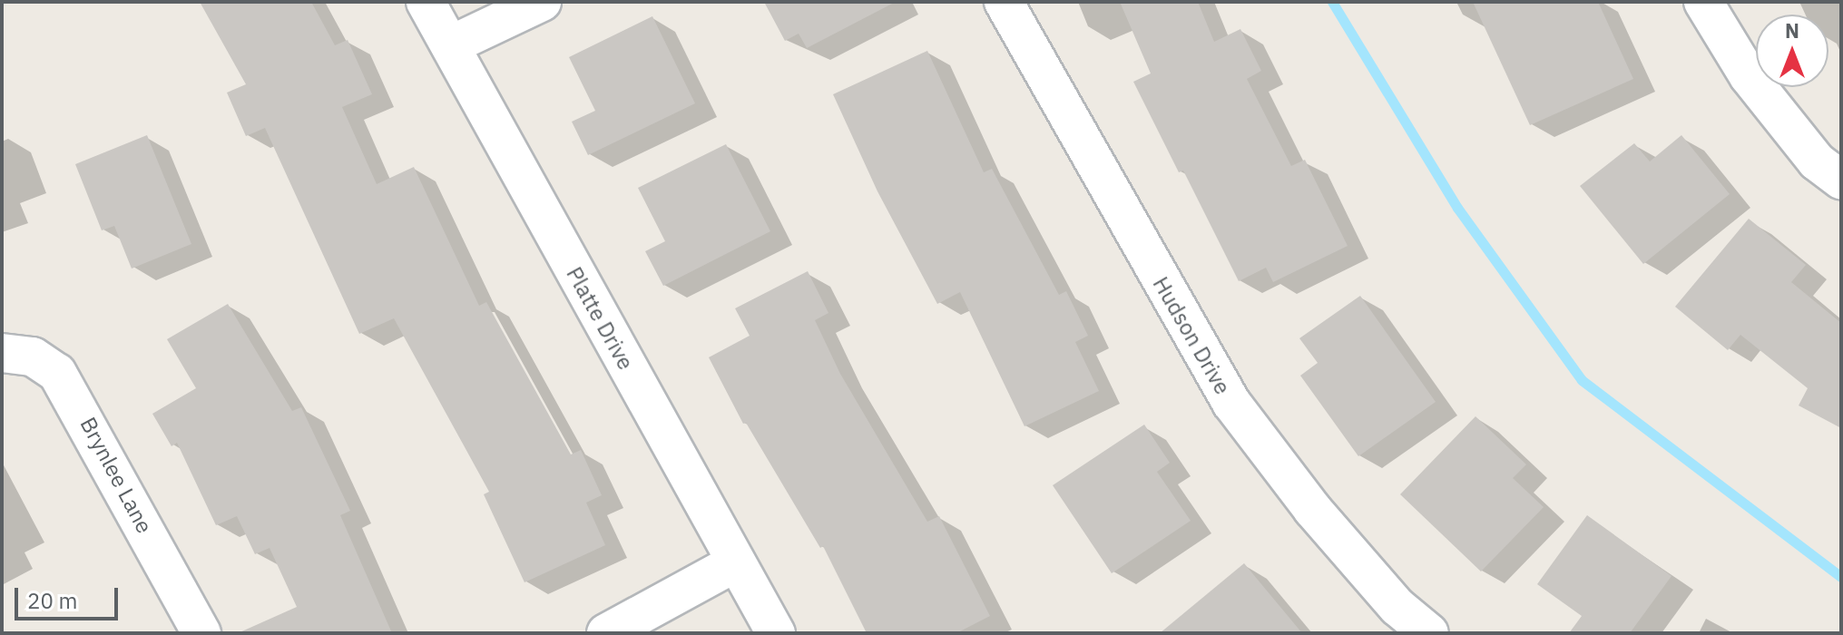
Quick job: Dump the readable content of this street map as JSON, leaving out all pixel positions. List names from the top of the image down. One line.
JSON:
{"streets":{"street":["Platte Drive","Hudson Drive","Brynlee Lane"]},"scale_bar":"20 m","north":"top"}
